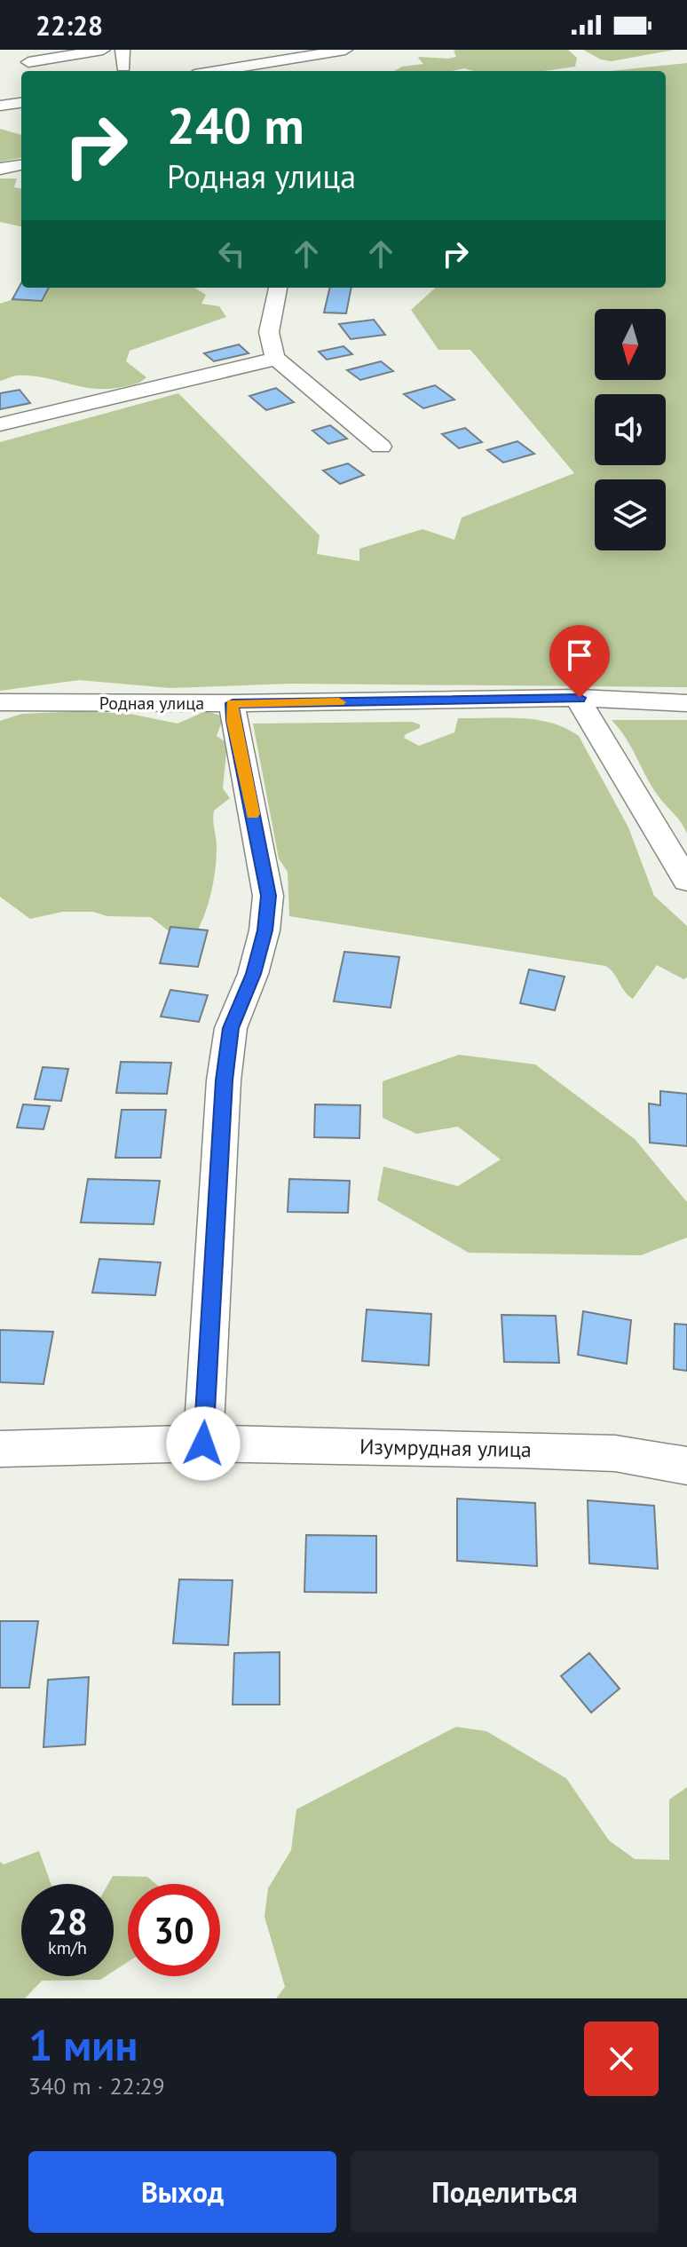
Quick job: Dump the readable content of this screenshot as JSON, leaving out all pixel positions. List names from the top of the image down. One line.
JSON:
{"streets":{"street":["Родная улица","Изумрудная улица"]},"north":"bottom","page":{"status":"22:28","turn":["240 m","Родная улица"],"speed":"28 km/h","limit":"30","heading":["1 мин","340 m · 22:29"],"buttons":["Выход","Поделиться"]}}
